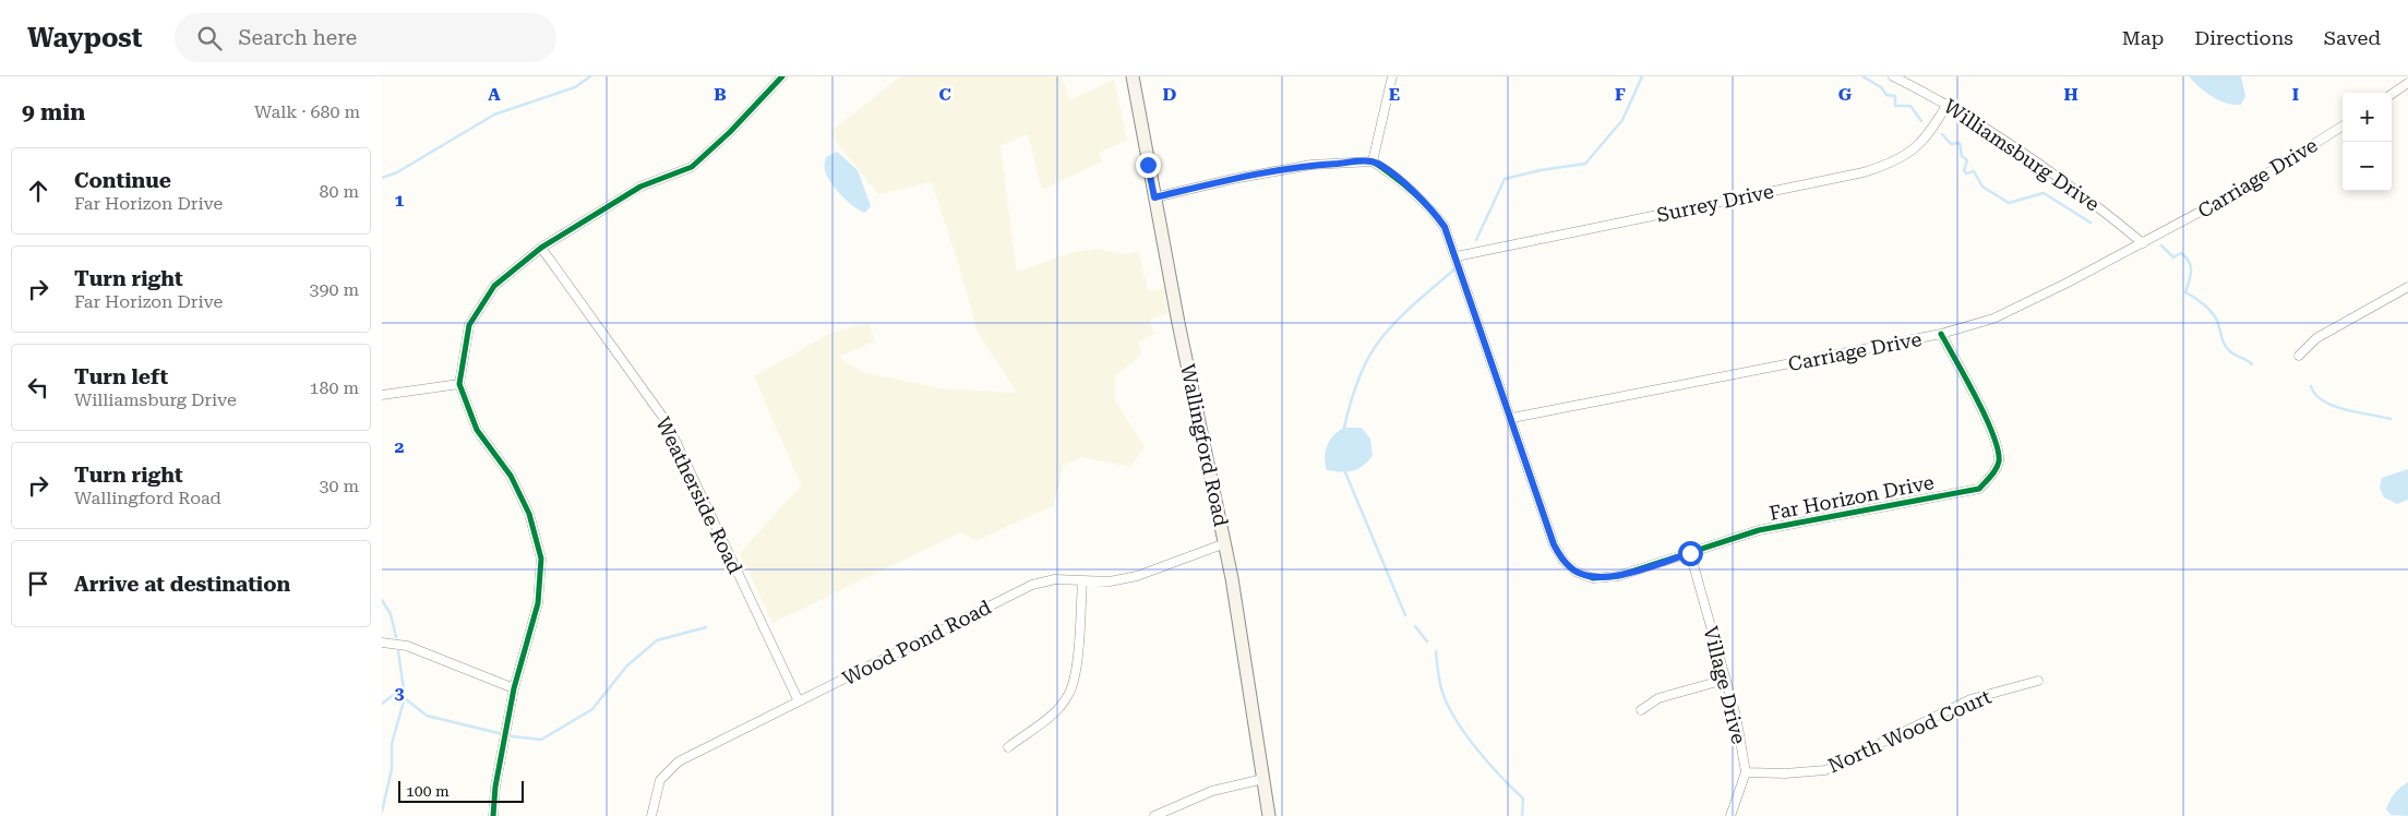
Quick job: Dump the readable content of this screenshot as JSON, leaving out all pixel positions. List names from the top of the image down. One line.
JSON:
{"streets":{"street":["Williamsburg Drive","Carriage Drive","Surrey Drive","Wallingford Road","Weatherside Road","Far Horizon Drive","Wood Pond Road","Village Drive","North Wood Court"]},"crossings":[["Williamsburg Drive","Carriage Drive"],["Williamsburg Drive","Surrey Drive"],["Carriage Drive","Far Horizon Drive"],["Surrey Drive","Far Horizon Drive"],["Wallingford Road","Wood Pond Road"],["Weatherside Road","Wood Pond Road"],["Far Horizon Drive","Village Drive"],["Village Drive","North Wood Court"]],"scale_bar":"100 m","page":{"header":"Waypost","search":"Search here","nav":["Map","Directions","Saved"],"heading":["9 min","Walk · 680 m"],"map_buttons":["+","−"],"list":[["Continue","Far Horizon Drive","80 m"],["Turn right","Far Horizon Drive","390 m"],["Turn left","Williamsburg Drive","180 m"],["Turn right","Wallingford Road","30 m"],"Arrive at destination"],"scale":"100 m"},"grid":{"columns":["A","B","C","D","E","F","G","H","I"],"rows":["1","2","3"]}}
